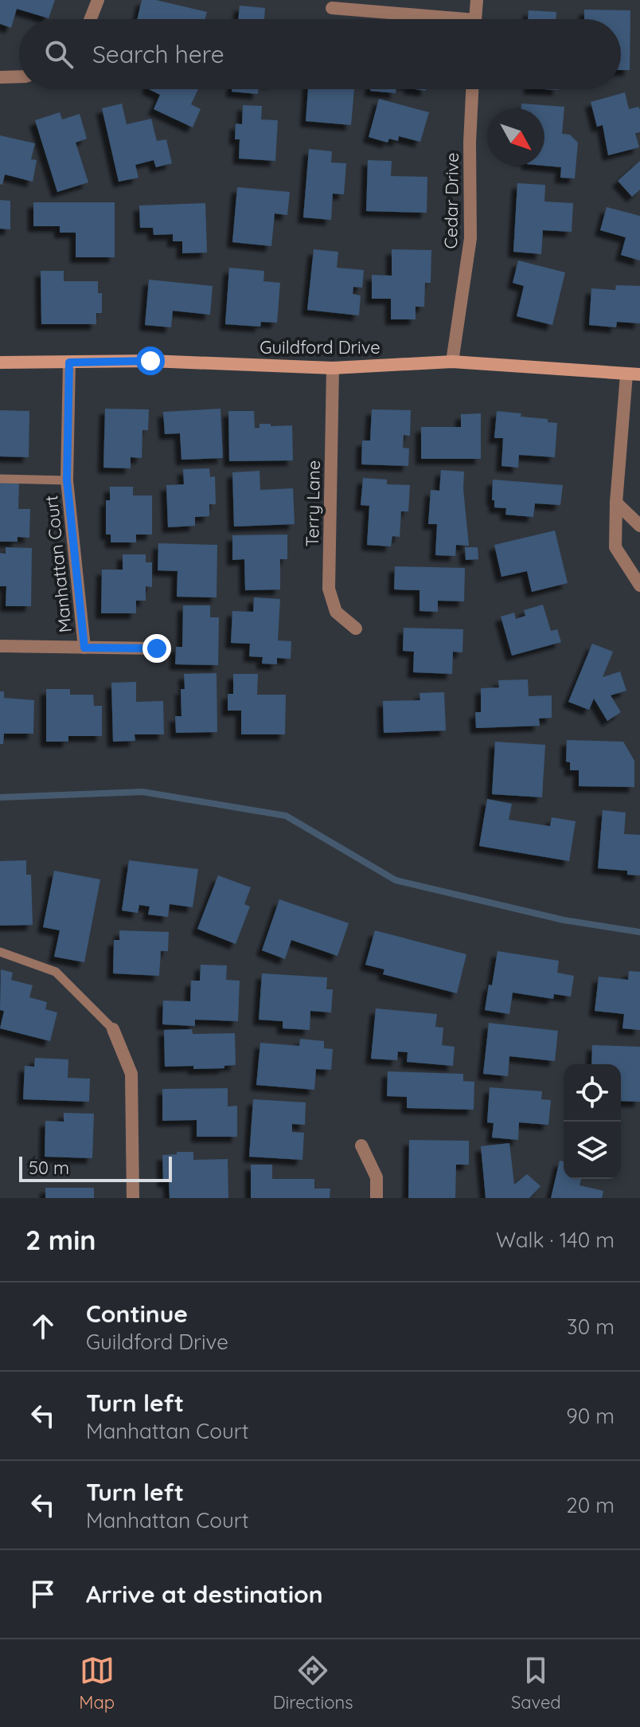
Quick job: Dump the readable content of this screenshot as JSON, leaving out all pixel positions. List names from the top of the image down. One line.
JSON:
{"streets":{"street":["Cedar Drive","Guildford Drive","Terry Lane","Manhattan Court"]},"crossings":[["Cedar Drive","Guildford Drive"],["Guildford Drive","Terry Lane"],["Guildford Drive","Manhattan Court"]],"scale_bar":"50 m","north":"bottom right","page":{"search":"Search here","scale":"50 m","heading":["2 min","Walk · 140 m"],"list":[["Continue","Guildford Drive","30 m"],["Turn left","Manhattan Court","90 m"],["Turn left","Manhattan Court","20 m"],"Arrive at destination"],"nav":["Map","Directions","Saved"]}}
